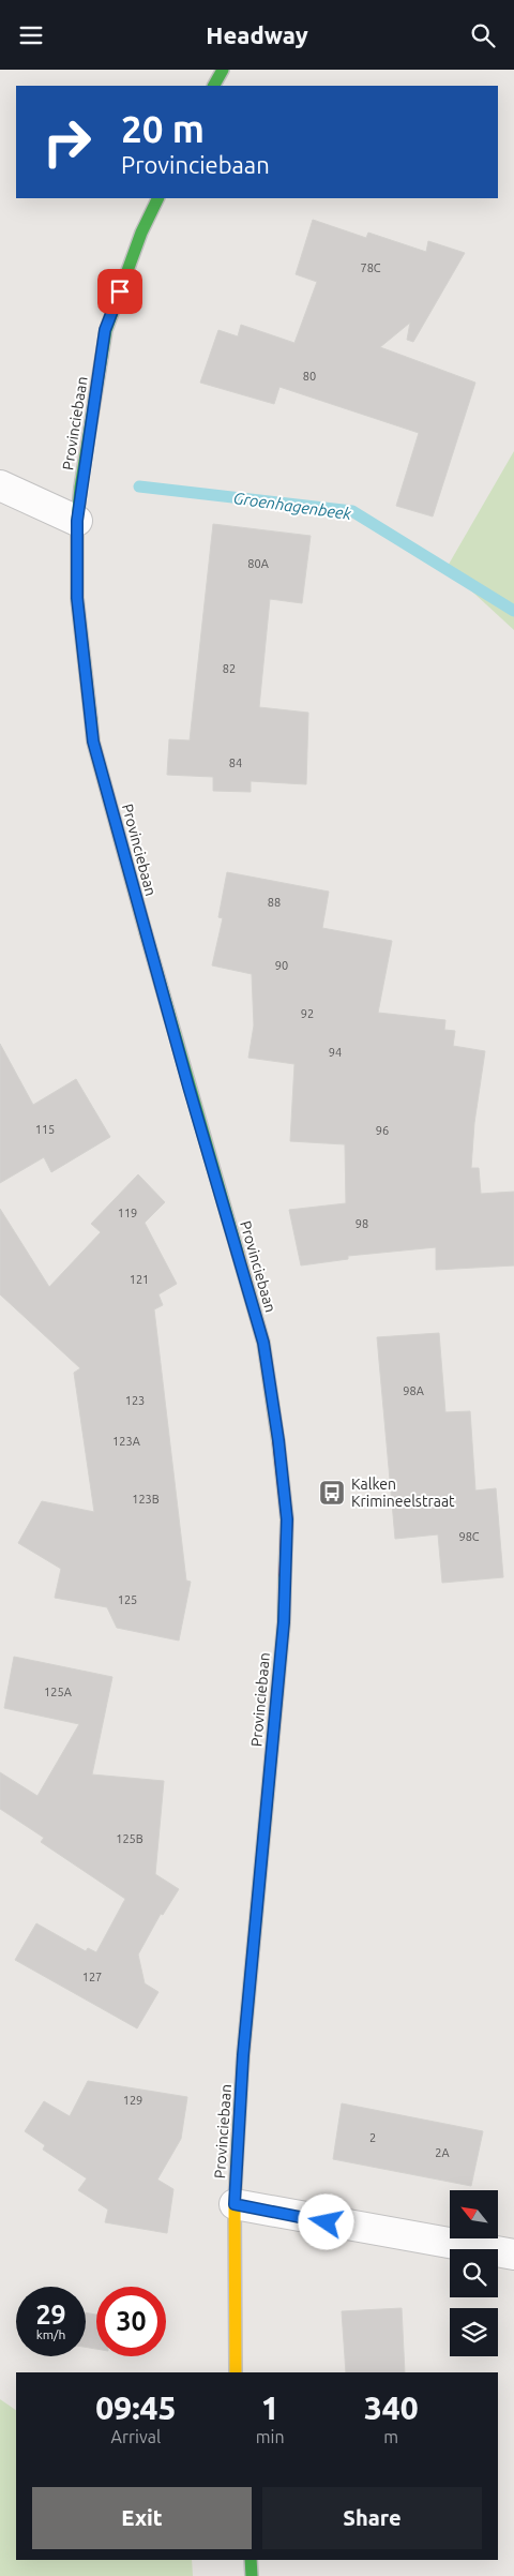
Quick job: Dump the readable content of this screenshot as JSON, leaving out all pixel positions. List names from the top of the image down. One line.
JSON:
{"streets":{"main road":["Provinciebaan"]},"water":["Groenhagenbeek"],"places":{"bus stop":["Kalken Krimineelstraat"]},"house_numbers":["78C","80","80A","82","84","88","90","92","94","115","96","119","98","121","98A","123","123A","123B","98C","125","125A","125B","127","129","2","2A"],"north":"top left","page":{"header":"Headway","turn":["20 m","Provinciebaan"],"speed":"29 km/h","limit":"30","eta":["09:45","Arrival","1","min","340","m"],"buttons":["Exit","Share"]}}
